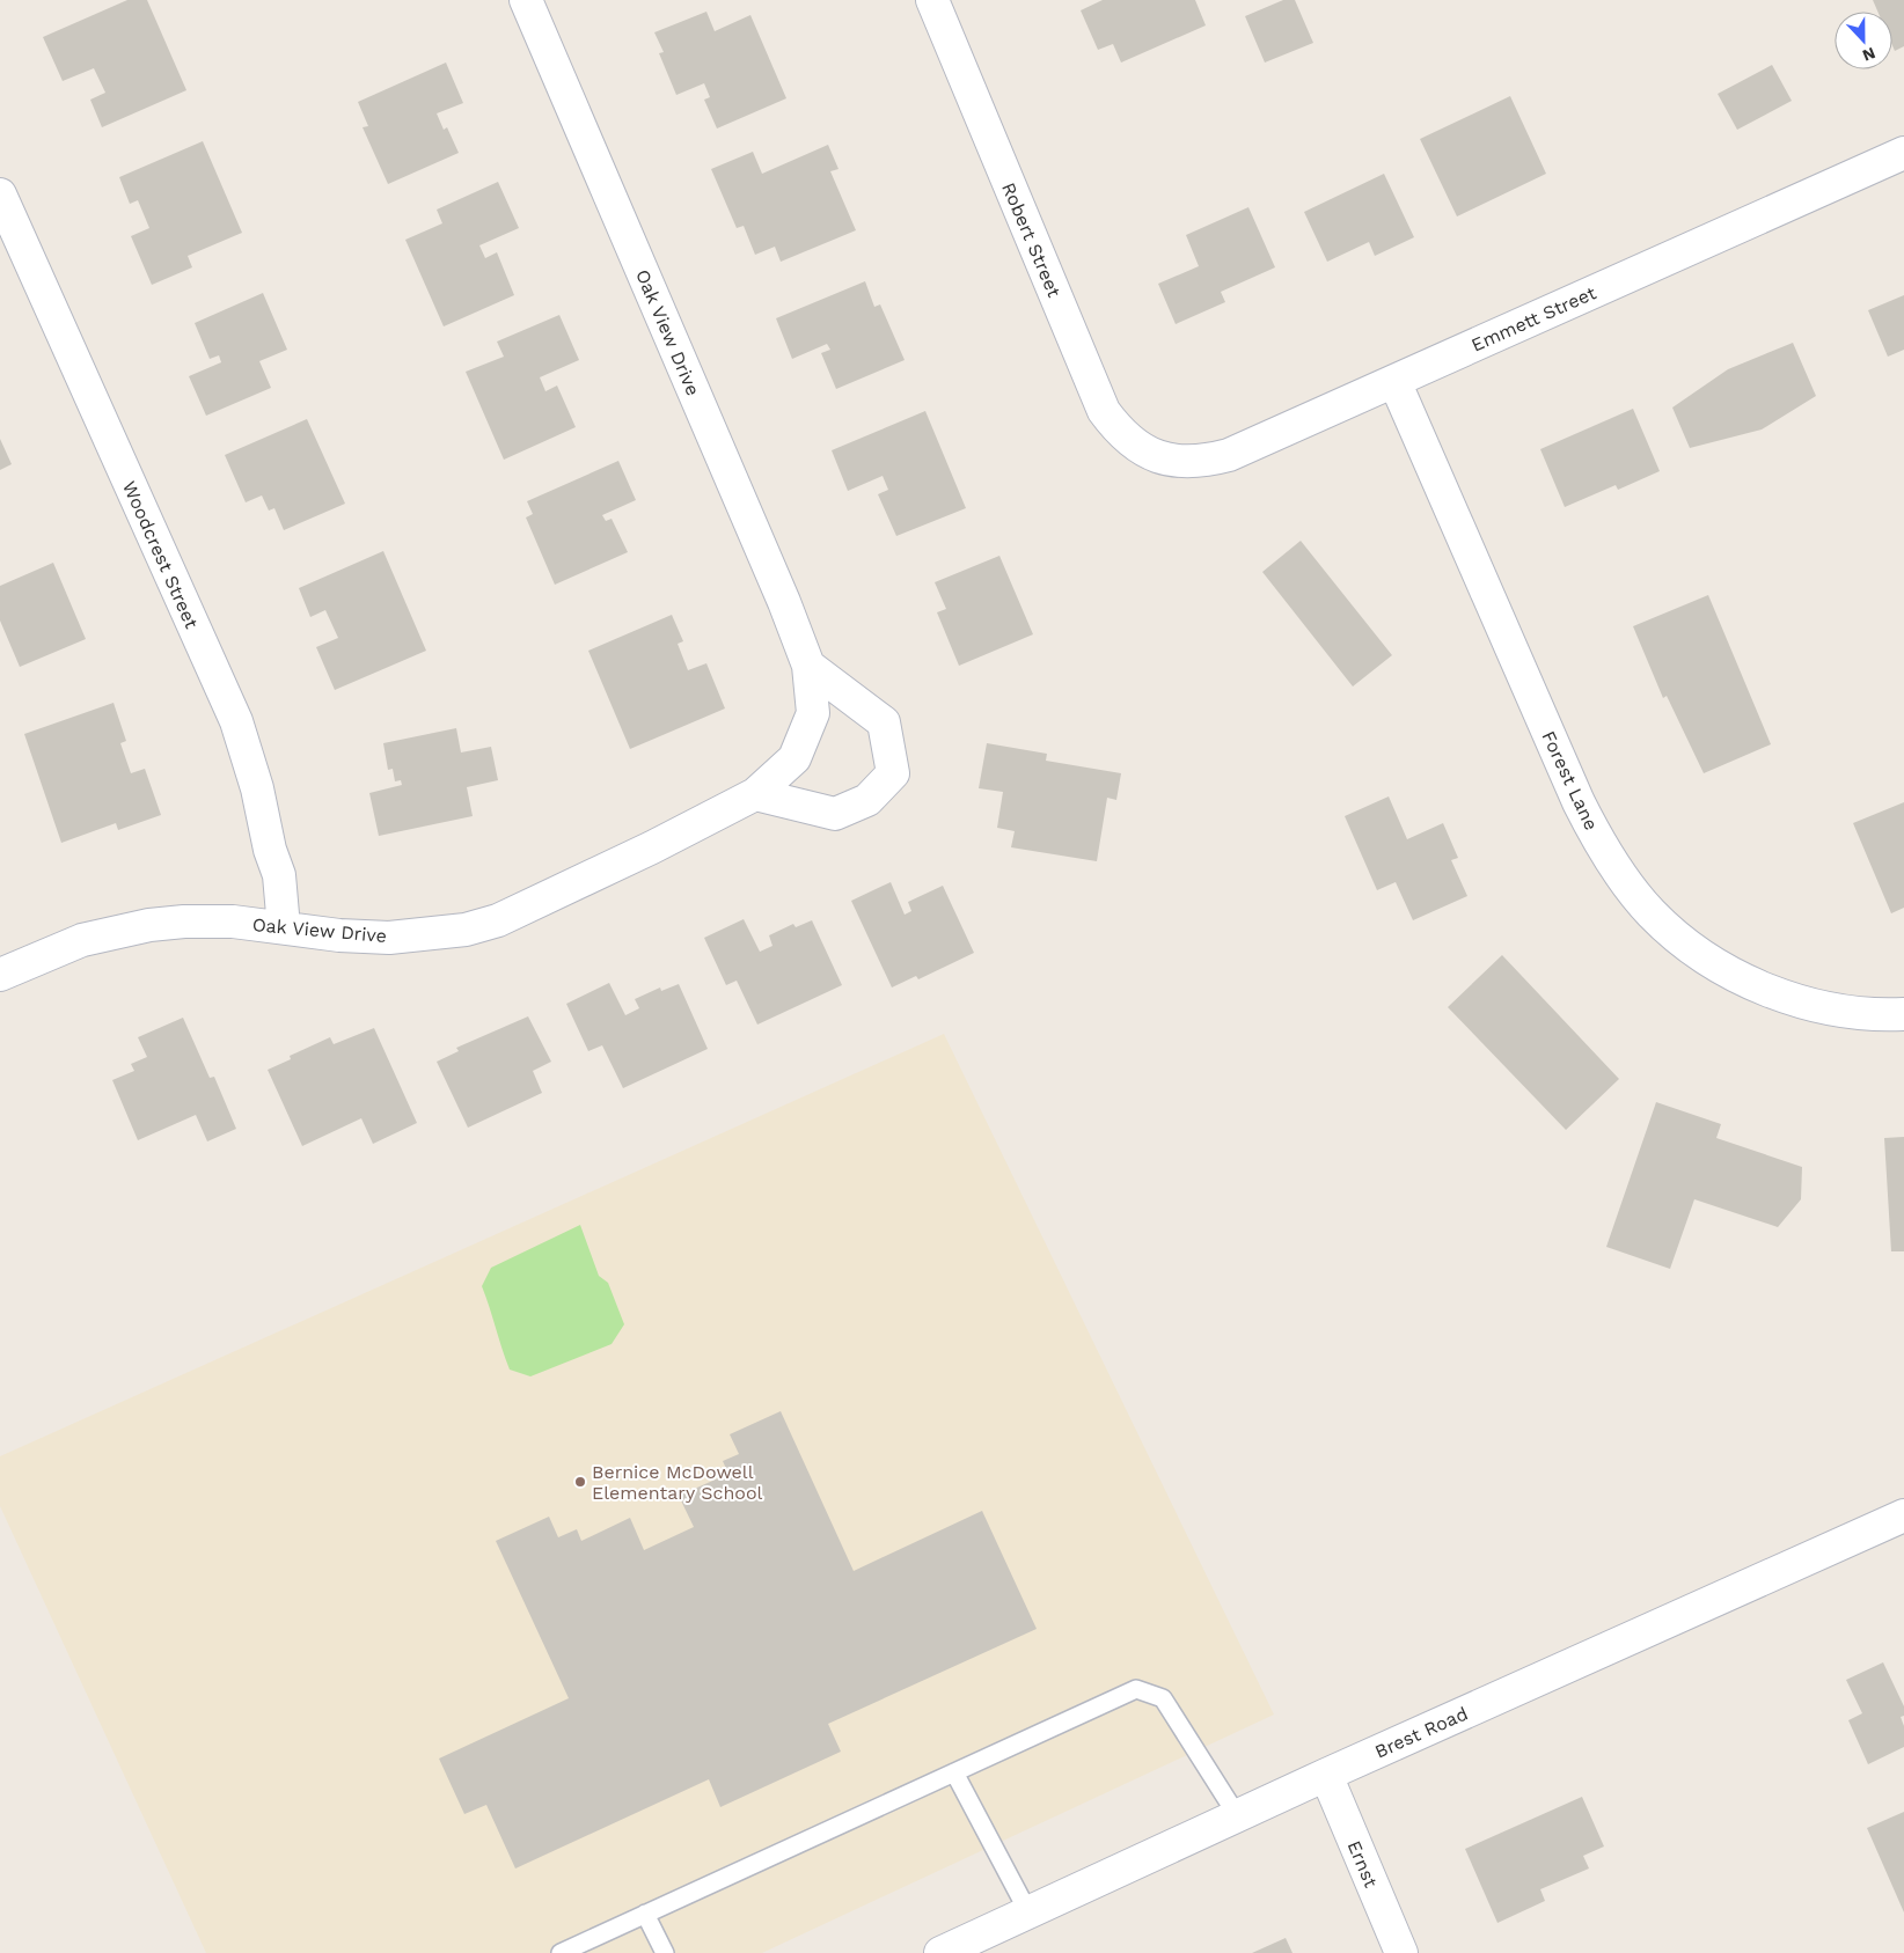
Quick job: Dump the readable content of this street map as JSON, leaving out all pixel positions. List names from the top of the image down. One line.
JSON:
{"streets":{"street":["Robert Street","Emmett Street","Oak View Drive","Woodcrest Street","Forest Lane","Brest Road","Ernst"]},"crossings":[["Robert Street","Emmett Street"],["Emmett Street","Forest Lane"],["Oak View Drive","Woodcrest Street"],["Brest Road","Ernst"]],"places":["Bernice McDowell Elementary School"],"north":"bottom"}
